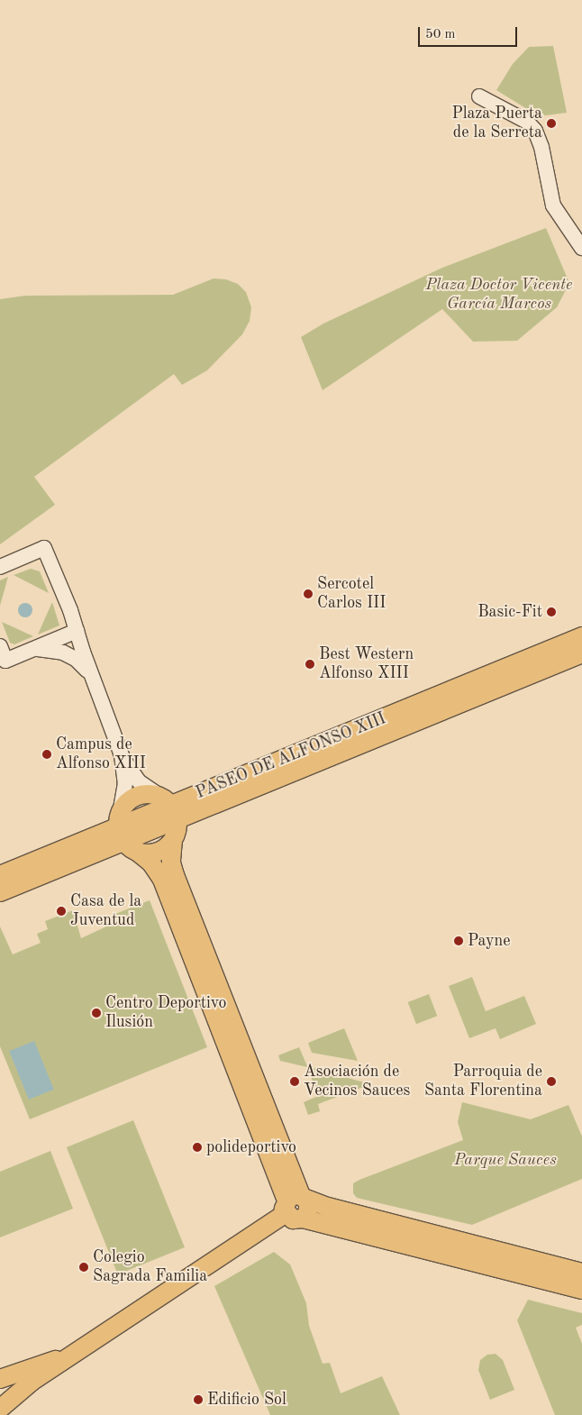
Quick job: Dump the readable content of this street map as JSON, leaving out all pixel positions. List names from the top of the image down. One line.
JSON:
{"streets":{"main road":["PASEO DE ALFONSO XIII"]},"parks":["Plaza Doctor Vicente García Marcos","Parque Sauces"],"places":["Plaza Puerta de la Serreta","Sercotel Carlos III","Basic-Fit","Best Western Alfonso XIII","Campus de Alfonso XIII","Casa de la Juventud","Payne","Centro Deportivo Ilusión","Asociación de Vecinos Sauces","Parroquia de Santa Florentina","polideportivo","Colegio Sagrada Familia","Edificio Sol"],"scale_bar":"50 m"}
